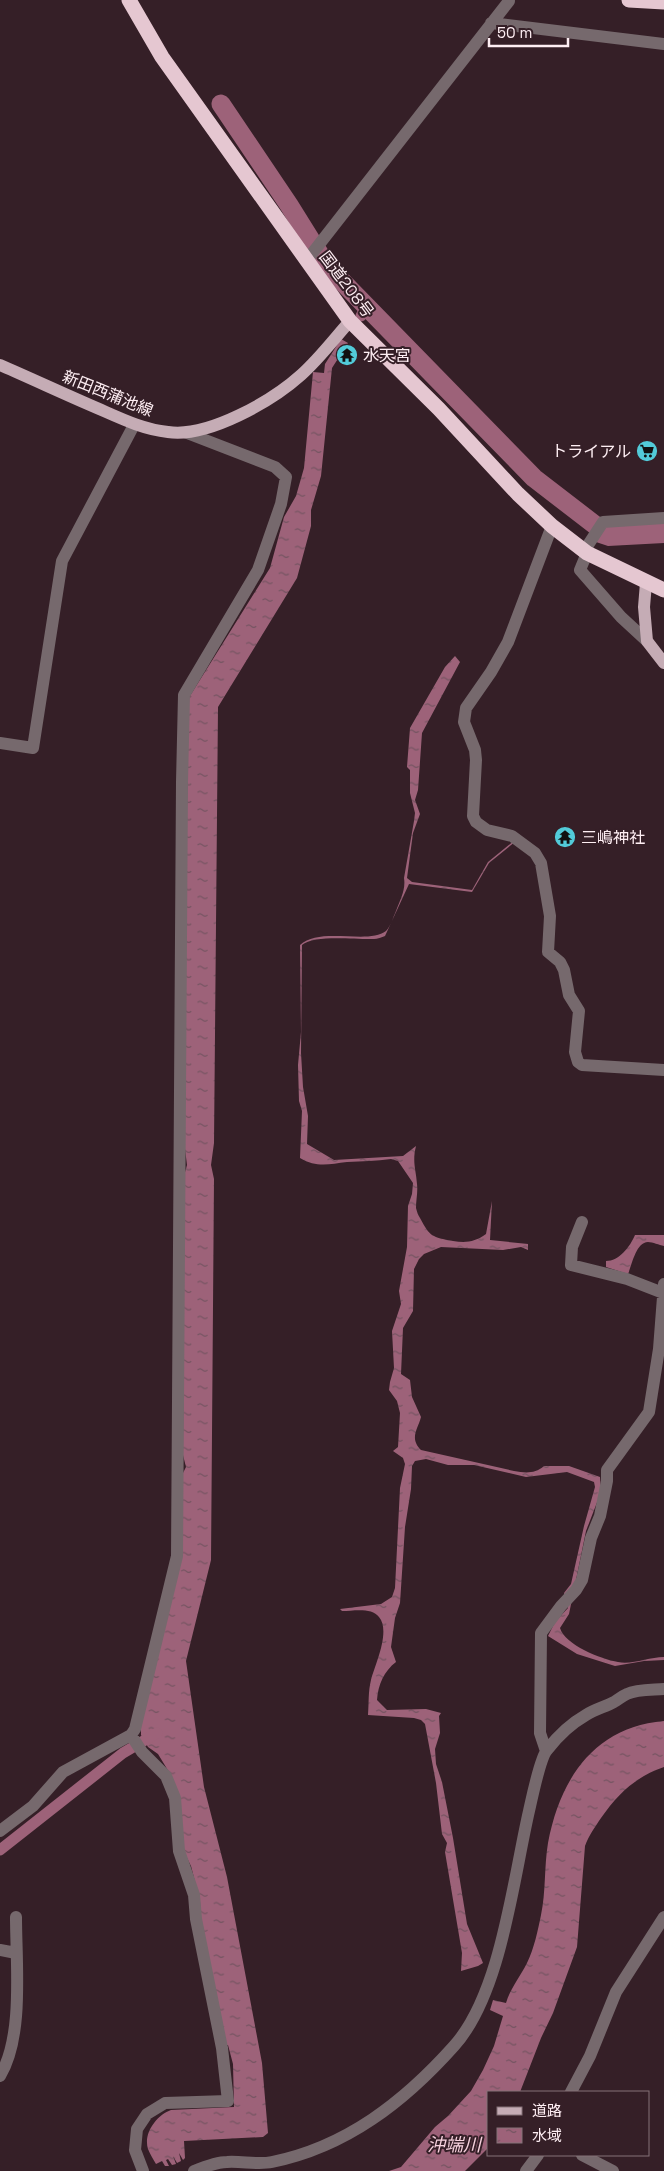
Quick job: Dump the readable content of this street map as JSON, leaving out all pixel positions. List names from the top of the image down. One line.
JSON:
{"streets":{"highway":["国道208号"],"main road":["新田西蒲池線"]},"crossings":[["国道208号","新田西蒲池線"]],"water":["沖端川"],"places":{"temple":["水天宮","三嶋神社"],"supermarket":["トライアル"]},"legend":["道路","水域"],"scale_bar":"50 m"}
